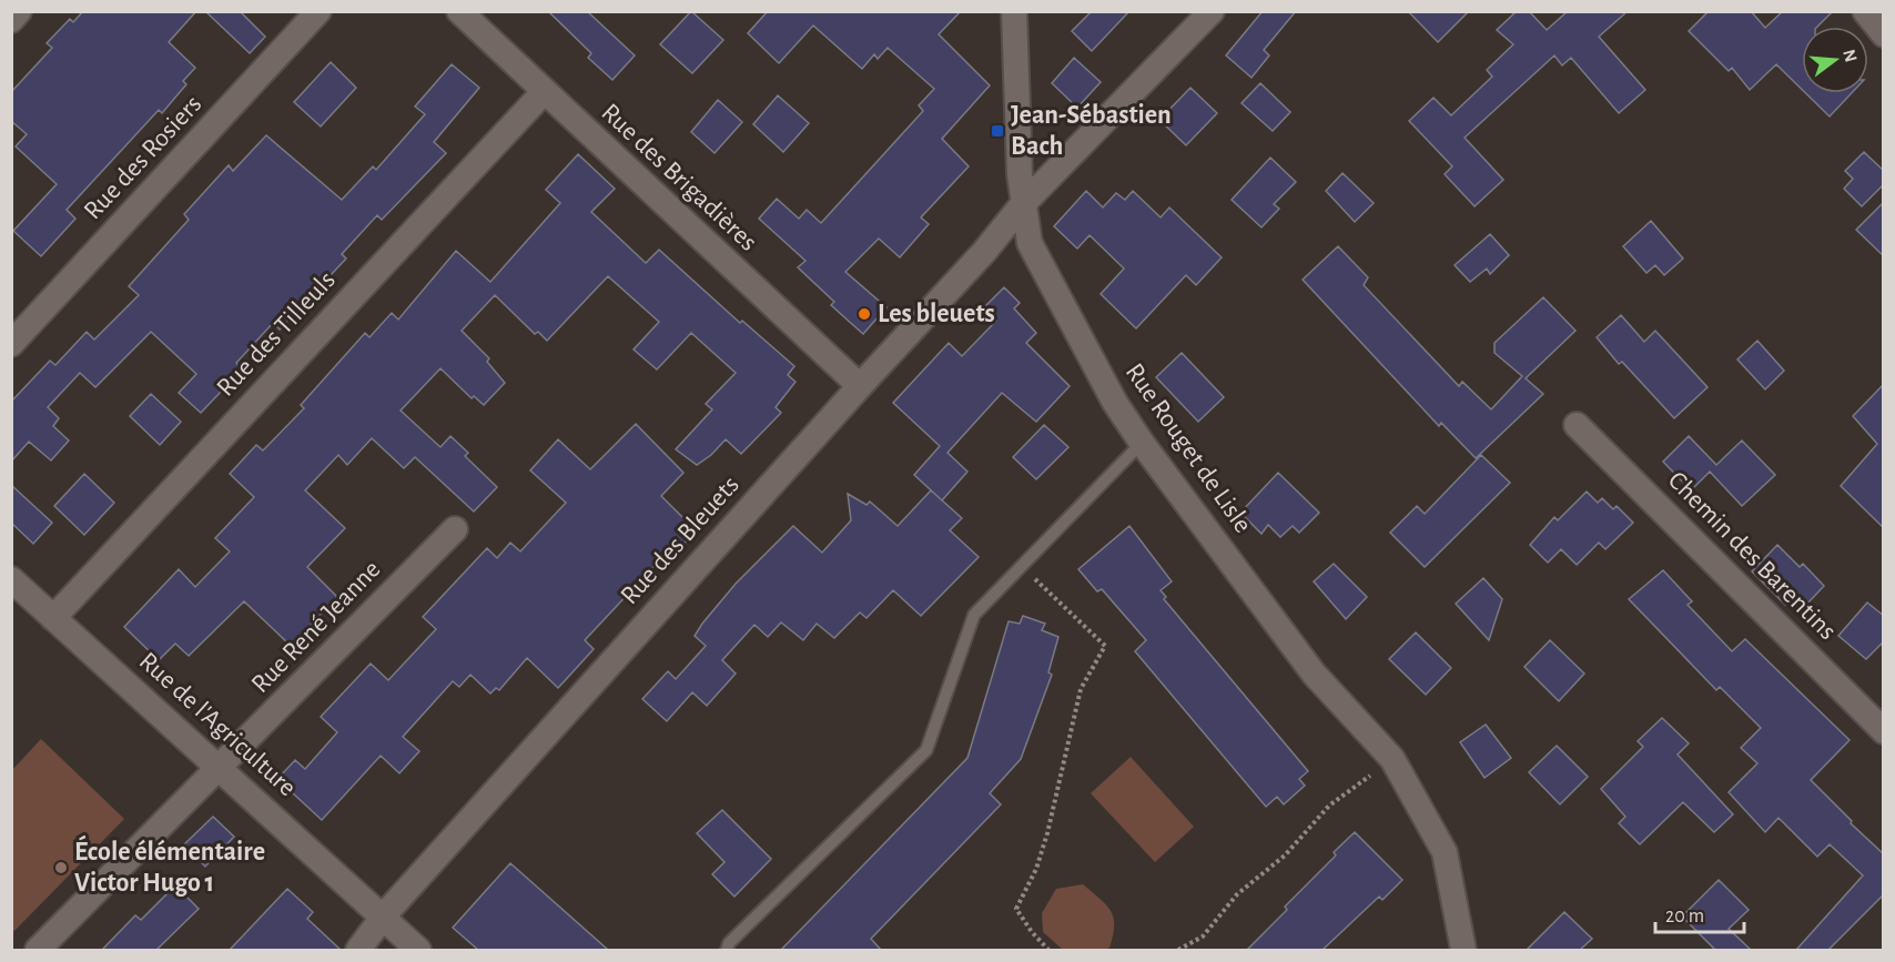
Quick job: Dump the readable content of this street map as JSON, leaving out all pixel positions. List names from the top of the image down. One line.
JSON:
{"streets":{"street":["Rue des Rosiers","Rue des Brigadières","Rue des Tilleuls","Rue Rouget de Lisle","Rue des Bleuets","Chemin des Barentins","Rue René Jeanne","Rue de l'Agriculture"]},"crossings":[["Rue des Brigadières","Rue des Tilleuls"],["Rue des Brigadières","Rue des Bleuets"],["Rue des Tilleuls","Rue de l'Agriculture"],["Rue Rouget de Lisle","Rue des Bleuets"],["Rue des Bleuets","Rue de l'Agriculture"],["Rue René Jeanne","Rue de l'Agriculture"]],"places":{"transit":["Jean-Sébastien Bach"],"other":["Les bleuets","École élémentaire Victor Hugo 1"]},"scale_bar":"20 m","north":"right"}
